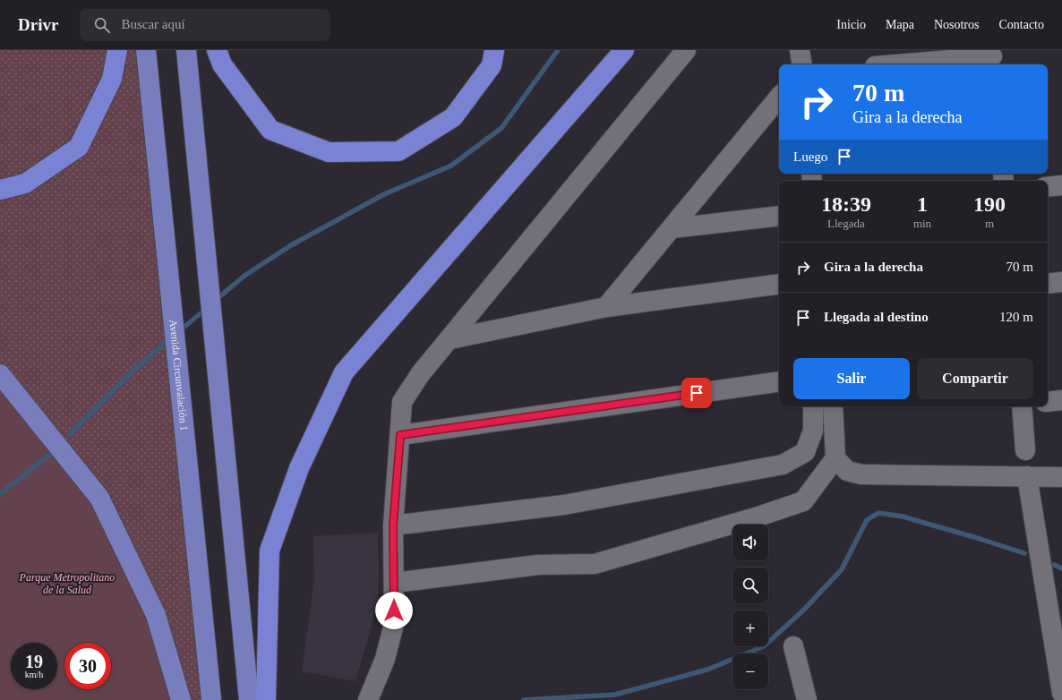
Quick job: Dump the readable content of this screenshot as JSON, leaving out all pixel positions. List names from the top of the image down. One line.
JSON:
{"streets":{"main road":["Avenida Circunvalación 1"]},"parks":["Parque Metropolitano de la Salud"],"page":{"header":"Drivr","search":"Buscar aquí","nav":["Inicio","Mapa","Nosotros","Contacto"],"turn":["70 m","Gira a la derecha"],"then":"Luego","eta":["18:39","Llegada","1","min","190","m"],"list":[{"name":"Gira a la derecha","value":"70 m"},{"name":"Llegada al destino","value":"120 m"}],"buttons":["Salir","Compartir"],"map_buttons":["+","−"],"speed":"19 km/h","limit":"30"}}
